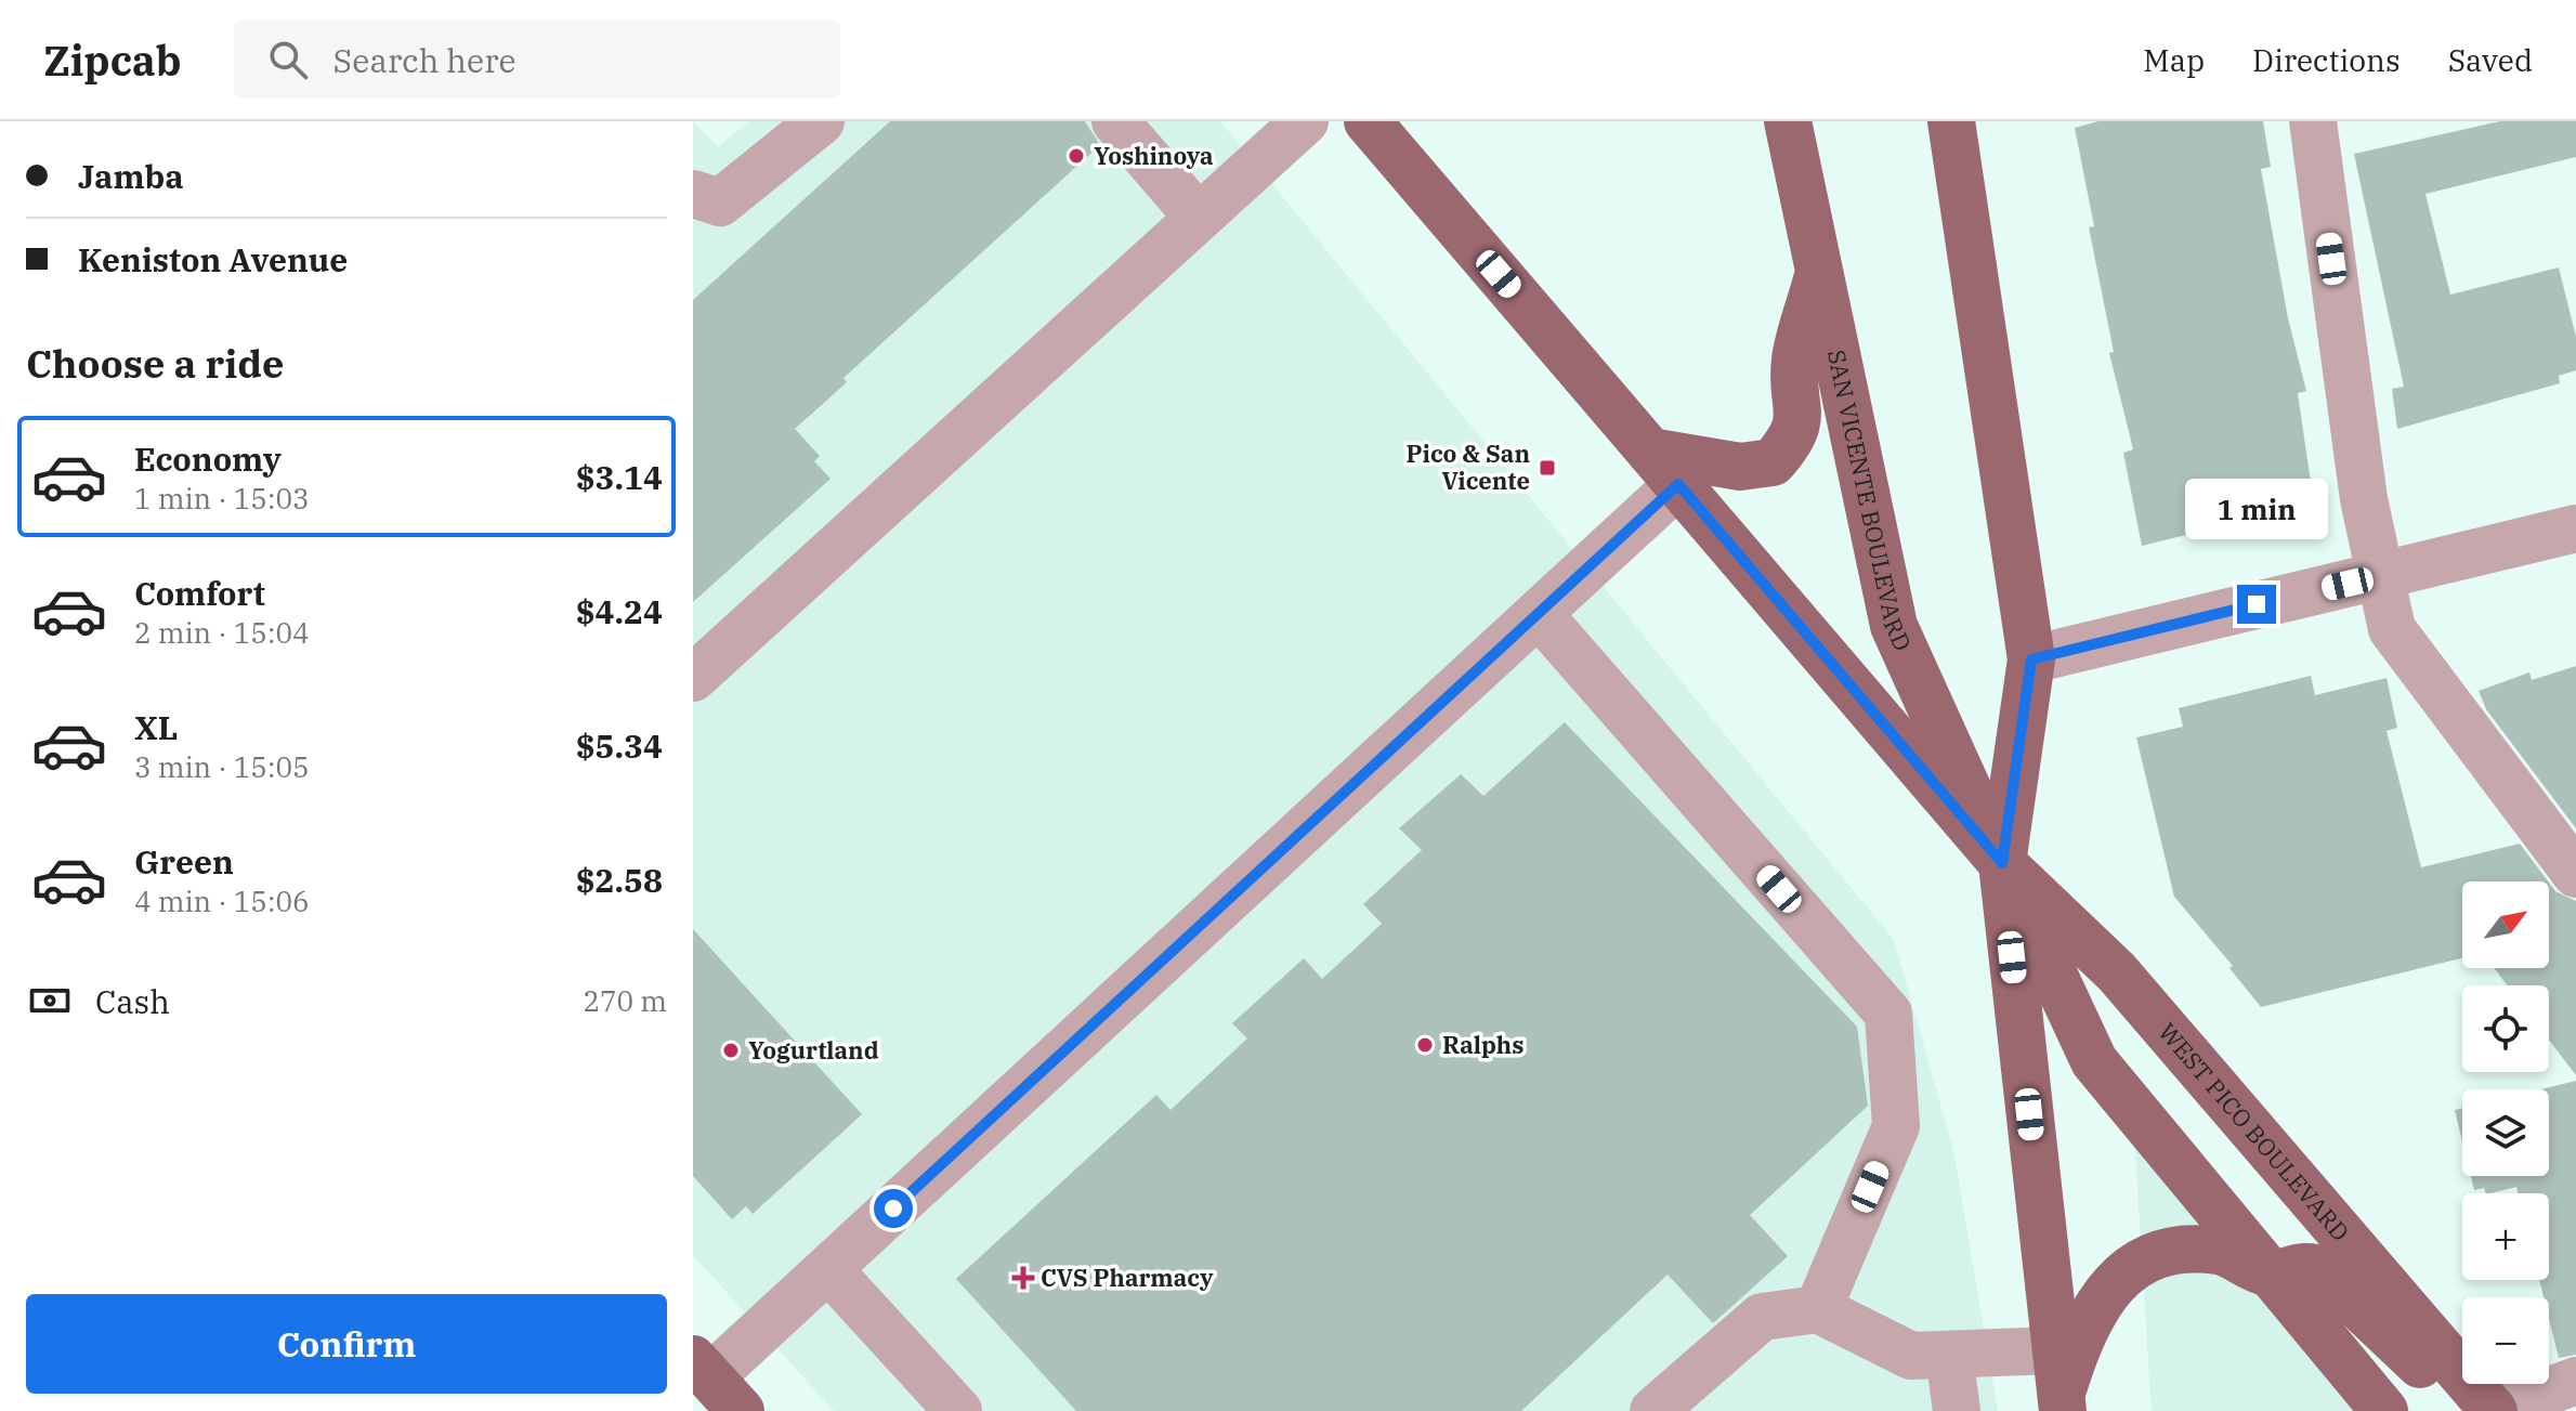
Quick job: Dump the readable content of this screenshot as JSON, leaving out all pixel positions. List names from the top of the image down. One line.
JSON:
{"streets":{"main road":["SAN VICENTE BOULEVARD","WEST PICO BOULEVARD"]},"crossings":[["SAN VICENTE BOULEVARD","WEST PICO BOULEVARD"]],"places":{"other":["Yoshinoya","Ralphs","Yogurtland"],"transit":["Pico & San Vicente"],"health":["CVS Pharmacy"]},"north":"top right","page":{"header":"Zipcab","search":"Search here","nav":["Map","Directions","Saved"],"banner":["Jamba","Keniston Avenue"],"heading":"Choose a ride","list":[{"name":"Economy","note":"1 min · 15:03","value":"$3.14"},{"name":"Comfort","note":"2 min · 15:04","value":"$4.24"},{"name":"XL","note":"3 min · 15:05","value":"$5.34"},{"name":"Green","note":"4 min · 15:06","value":"$2.58"}],"bubble":"1 min","map_buttons":["+","−"],"pay":["Cash","270 m"],"buttons":"Confirm"}}
